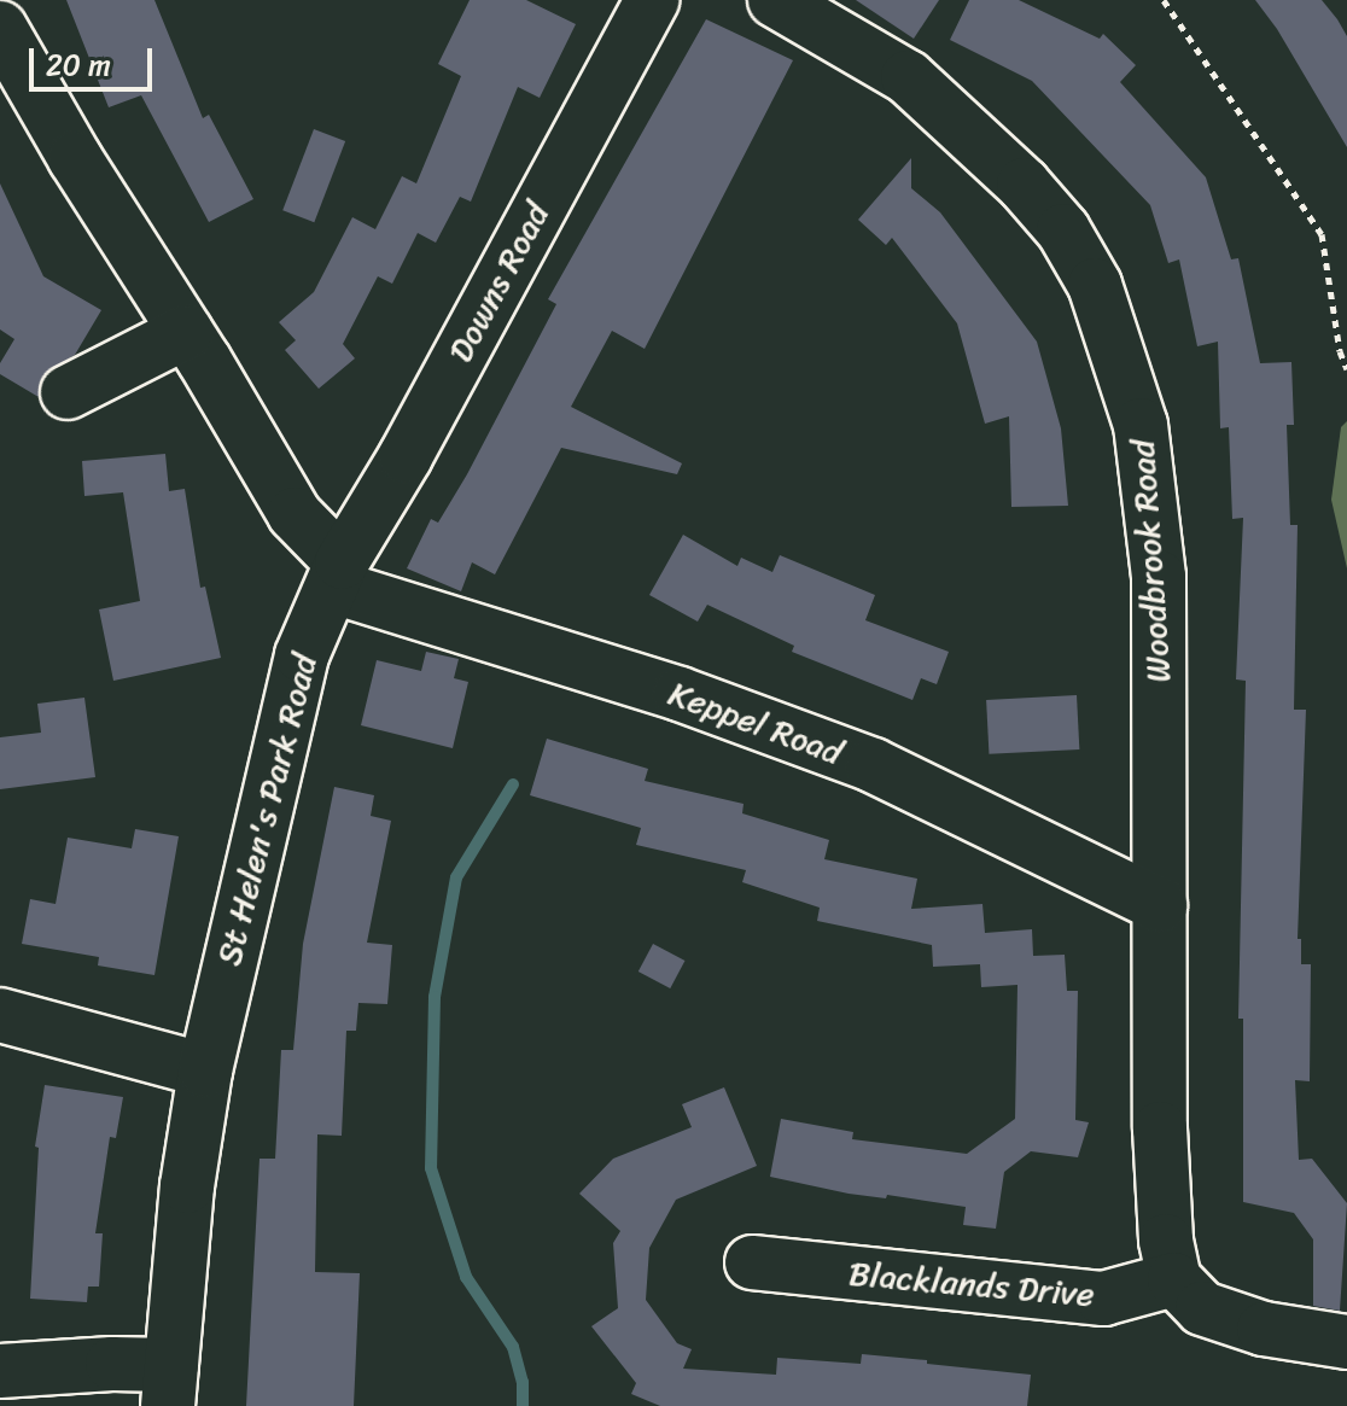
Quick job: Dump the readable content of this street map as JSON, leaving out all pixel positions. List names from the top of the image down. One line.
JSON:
{"streets":{"street":["Downs Road","Woodbrook Road","Keppel Road","St Helen's Park Road","Blacklands Drive"]},"crossings":[["Downs Road","Keppel Road"],["Downs Road","St Helen's Park Road"],["Woodbrook Road","Keppel Road"],["Woodbrook Road","Blacklands Drive"],["Keppel Road","St Helen's Park Road"]],"scale_bar":"20 m"}
